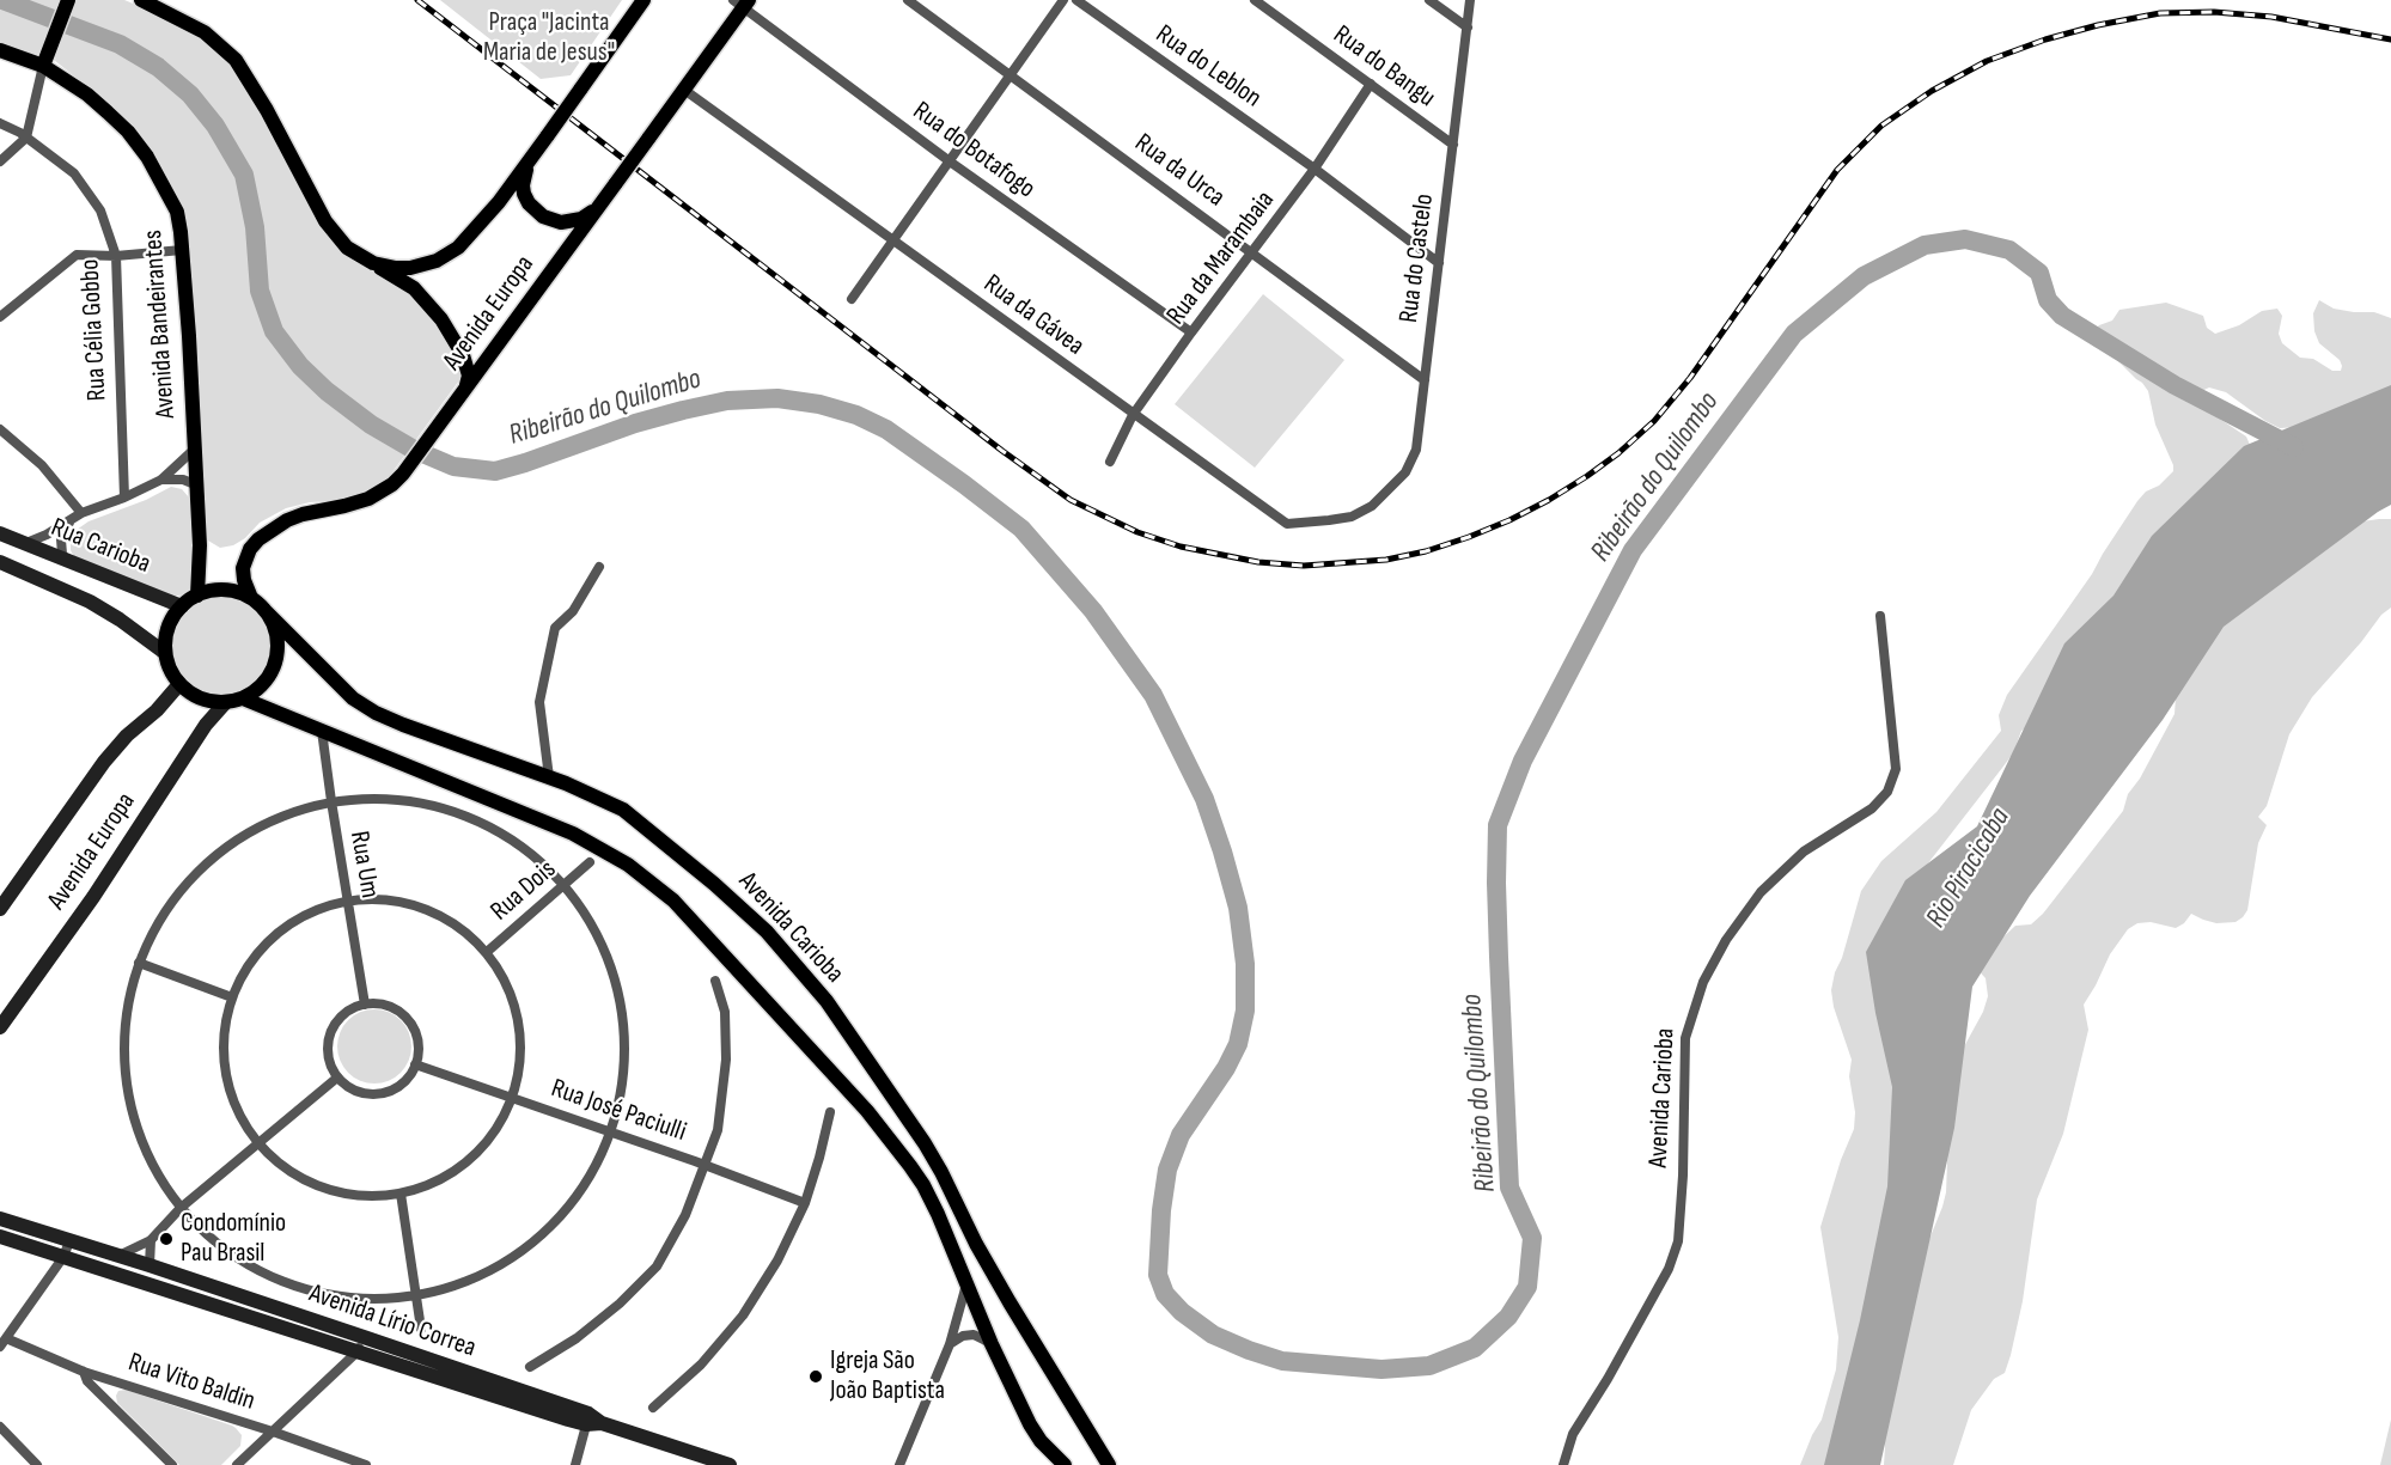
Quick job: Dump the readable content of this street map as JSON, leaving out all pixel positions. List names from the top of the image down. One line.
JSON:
{"streets":{"main road":["Avenida Europa","Avenida Bandeirantes","Rua Carioba","Avenida Carioba","Avenida Lírio Correa"],"street":["Rua do Leblon","Rua do Bangu","Rua do Botafogo","Rua da Urca","Rua da Marambaia","Rua do Castelo","Rua da Gávea","Rua Célia Gobbo","Rua Um","Rua Dois","Rua José Paciulli","Rua Vito Baldin"]},"crossings":[["Rua do Leblon","Rua da Marambaia"],["Rua do Leblon","Rua do Castelo"],["Rua do Bangu","Rua da Marambaia"],["Rua do Bangu","Rua do Castelo"],["Rua do Botafogo","Rua da Marambaia"],["Rua do Botafogo","Avenida Europa"],["Rua da Urca","Rua da Marambaia"],["Rua da Urca","Rua do Castelo"],["Rua da Marambaia","Rua da Gávea"],["Rua do Castelo","Rua da Gávea"],["Avenida Europa","Rua da Gávea"],["Avenida Europa","Avenida Bandeirantes"],["Avenida Europa","Rua Carioba"],["Avenida Europa","Avenida Carioba"],["Avenida Bandeirantes","Rua Carioba"],["Avenida Bandeirantes","Avenida Carioba"],["Rua Carioba","Avenida Carioba"],["Rua Um","Rua José Paciulli"]],"water":["Ribeirão do Quilombo","Rio Piracicaba"],"parks":["Praça \"Jacinta Maria de Jesus\""],"places":["Condomínio Pau Brasil","Igreja São João Baptista"]}
